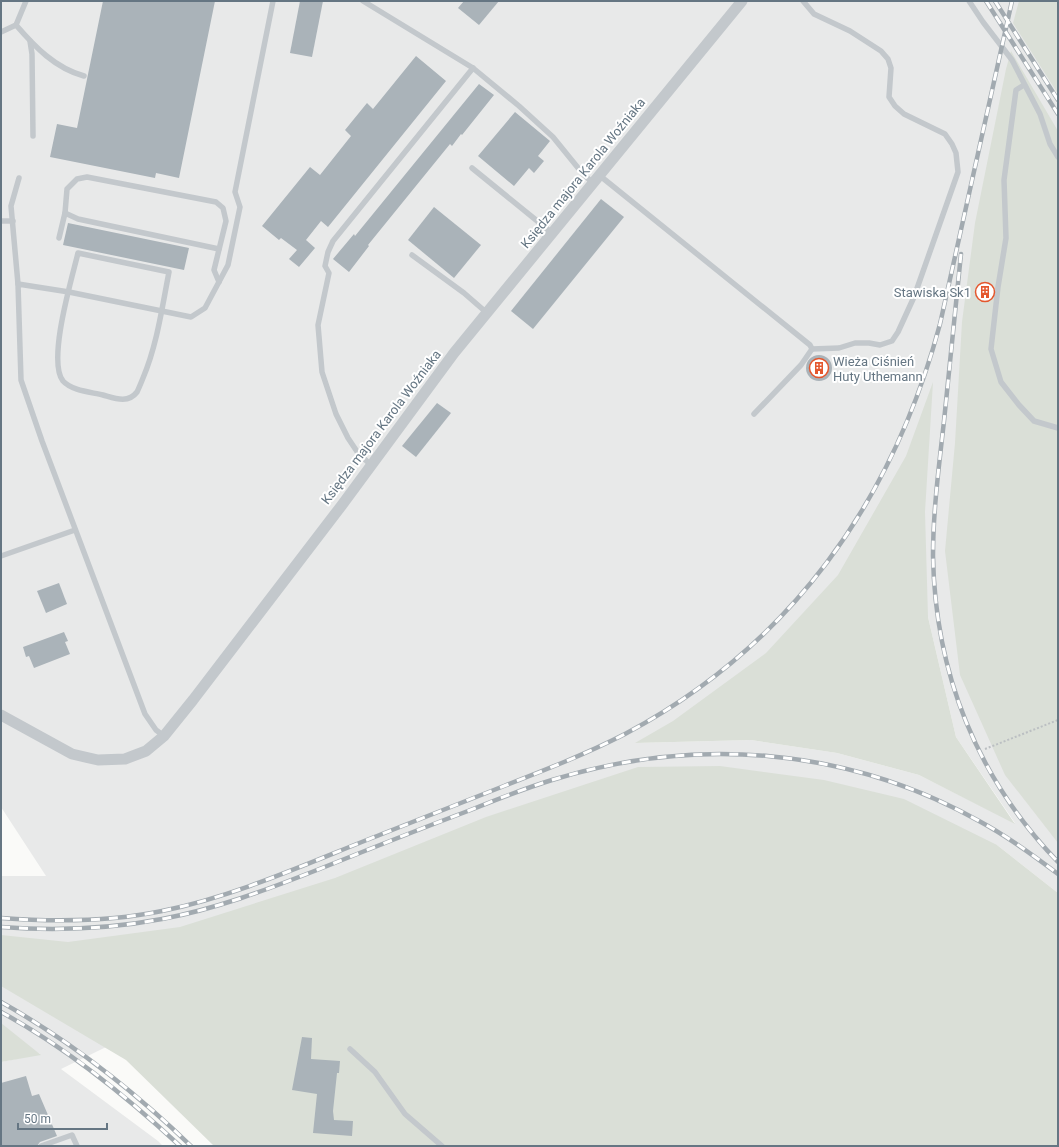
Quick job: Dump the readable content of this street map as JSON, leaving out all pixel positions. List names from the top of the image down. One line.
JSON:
{"streets":{"street":["Księdza majora Karola Woźniaka"]},"places":{"building":["Stawiska Sk1","Wieża Ciśnień Huty Uthemann"]},"scale_bar":"50 m"}
